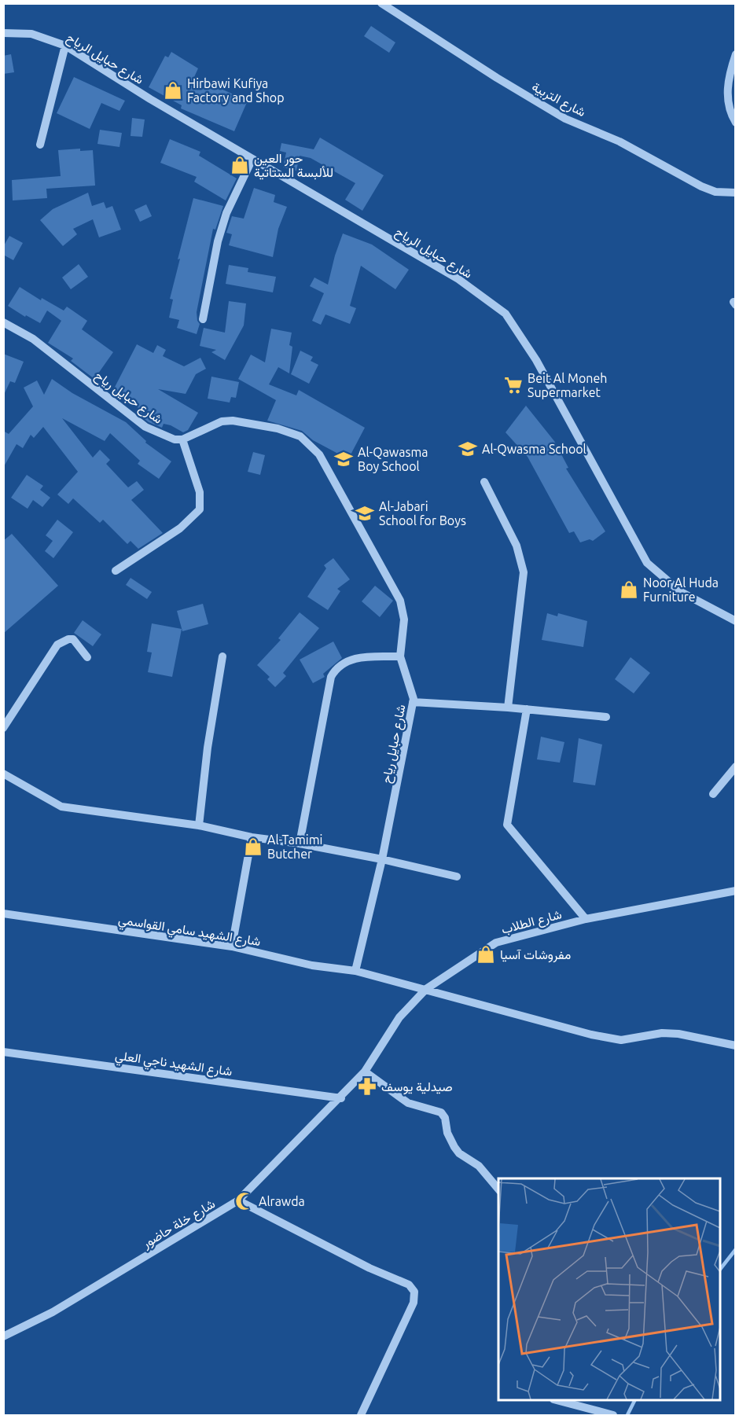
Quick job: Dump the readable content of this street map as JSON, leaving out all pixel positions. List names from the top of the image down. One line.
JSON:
{"streets":{"street":["شارع حبايل الرياح","شارع التربية","شارع حبايل رياح","شارع الطلاب","شارع الشهيد سامي القواسمي","شارع الشهيد ناجي العلي","شارع خلة حاضور"]},"crossings":[["شارع حبايل رياح","شارع الشهيد سامي القواسمي"],["شارع الطلاب","شارع الشهيد سامي القواسمي"],["شارع الطلاب","شارع الشهيد ناجي العلي"],["شارع الطلاب","شارع خلة حاضور"],["شارع الشهيد ناجي العلي","شارع خلة حاضور"]],"places":{"shop":["Hirbawi Kufiya Factory and Shop","حور العين للألبسة الستاتية","Noor Al Huda Furniture","Al-Tamimi Butcher","مفروشات آسيا"],"supermarket":["Beit Al Moneh Supermarket"],"school or university":["Al-Qwasma School","Al-Qawasma Boy School","Al-Jabari School for Boys"],"pharmacy":["صيدلية يوسف"],"mosque":["Alrawda"]}}
